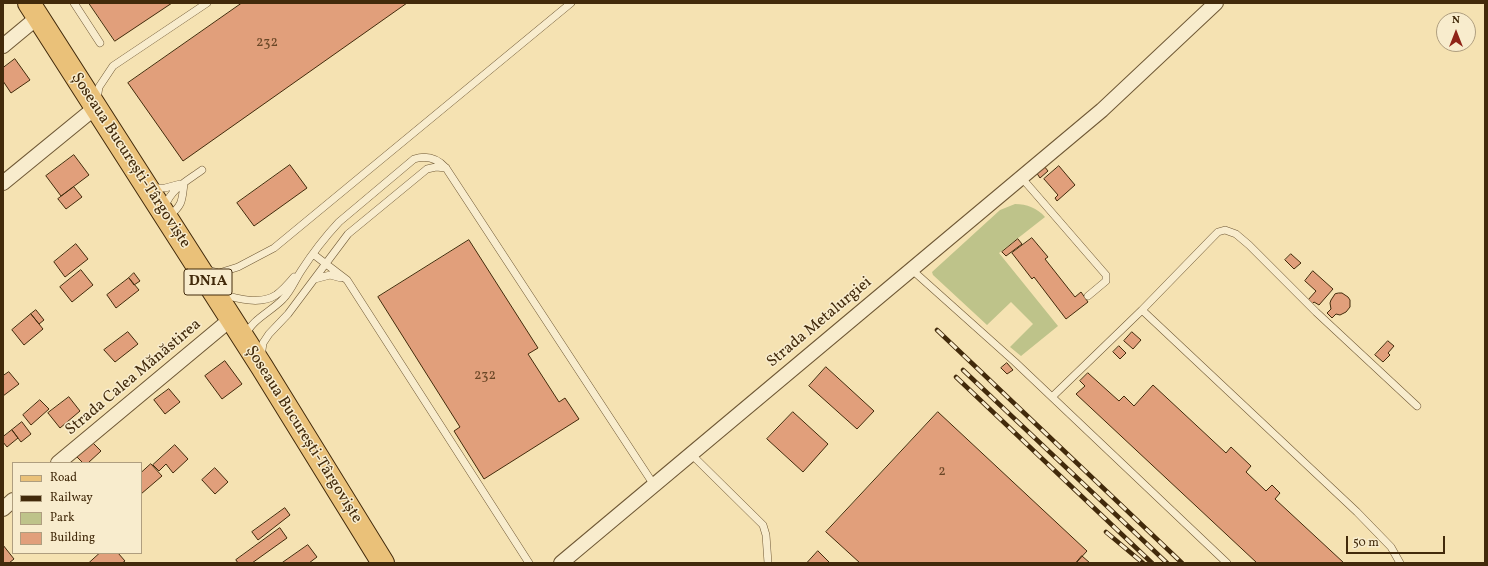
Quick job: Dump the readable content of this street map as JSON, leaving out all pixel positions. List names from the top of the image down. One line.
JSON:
{"streets":{"main road":["Șoseaua București-Târgoviște","DN1A"],"street":["Strada Metalurgiei","Strada Calea Mănăstirea"]},"crossings":[["Șoseaua București-Târgoviște","Strada Calea Mănăstirea"]],"house_numbers":["232","232","2"],"legend":["Road","Railway","Park","Building"],"scale_bar":"50 m","north":"top"}
